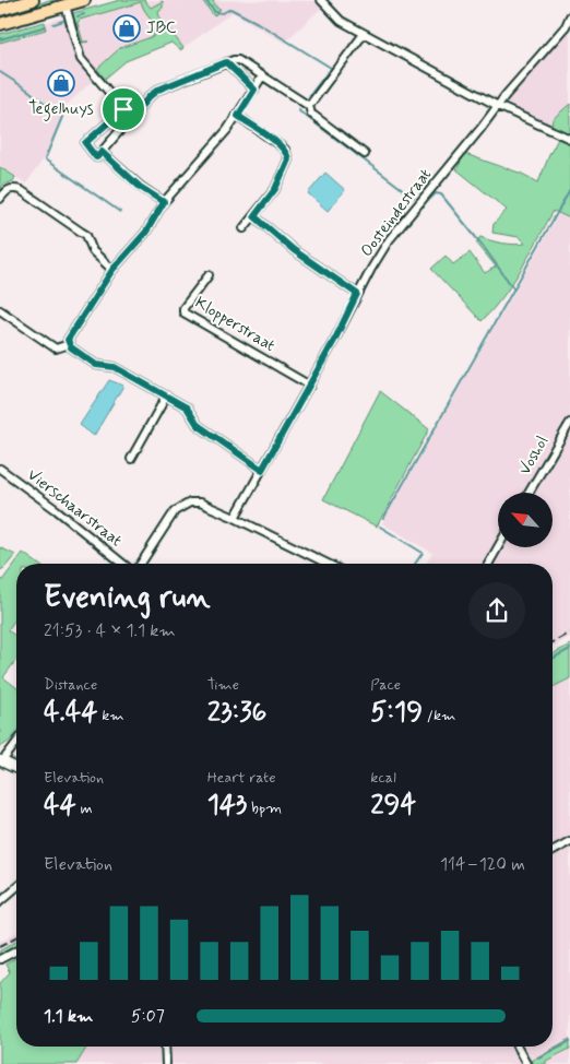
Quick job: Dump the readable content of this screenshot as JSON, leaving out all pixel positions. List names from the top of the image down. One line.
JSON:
{"streets":{"street":["Oosteindestraat","Klopperstraat","Voshol","Vierschaarstraat"]},"crossings":[["Oosteindestraat","Klopperstraat"]],"places":{"shop":["JBC","Tegelhuys"]},"north":"top left","page":{"heading":["Evening run","21:53 · 4 × 1.1 km"],"stats":[["Distance","4.44 km"],["Time","23:36"],["Pace","5:19 /km"],["Elevation","44 m"],["Heart rate","143 bpm"],["kcal","294"]],"chart":["Elevation","114–120 m"],"list":[{"name":"1.1 km","note":"5:07"}]}}
